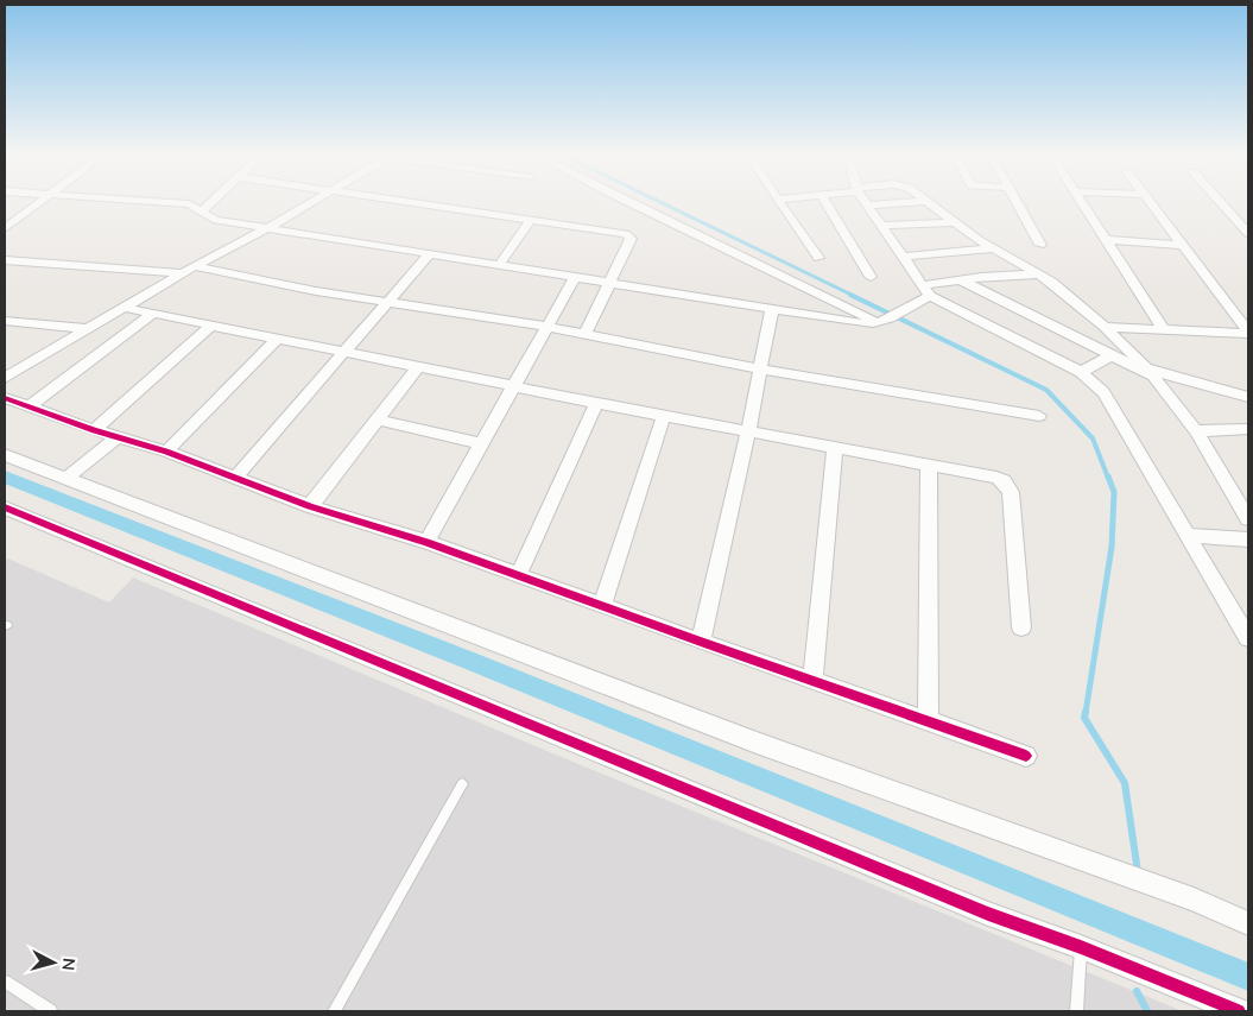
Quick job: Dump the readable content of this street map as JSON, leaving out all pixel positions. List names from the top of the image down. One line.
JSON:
{"north":"right"}
